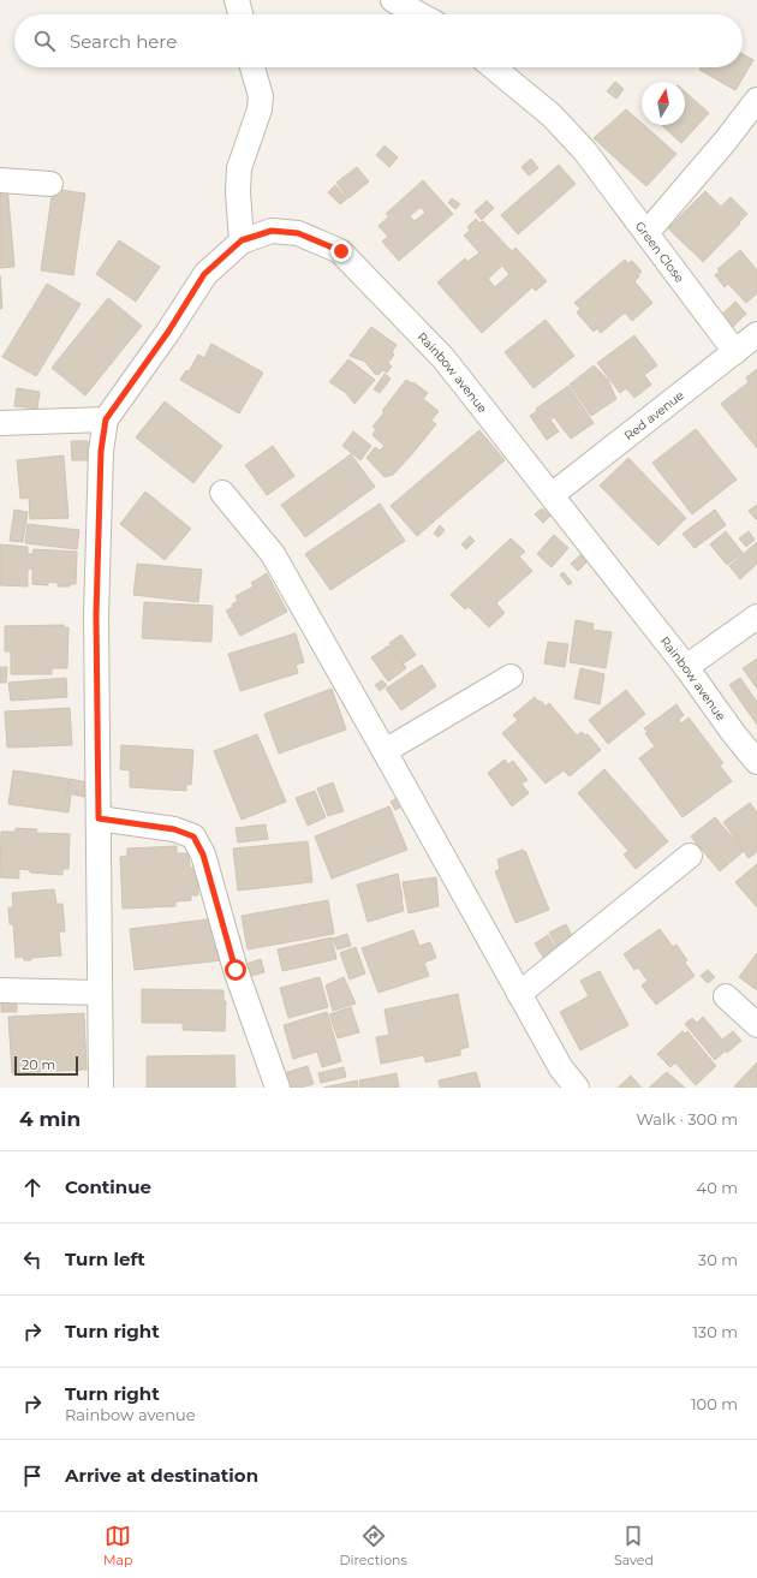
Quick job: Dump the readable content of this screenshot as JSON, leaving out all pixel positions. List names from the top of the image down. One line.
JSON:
{"streets":{"street":["Green Close","Rainbow avenue","Red avenue"]},"crossings":[["Green Close","Red avenue"],["Rainbow avenue","Red avenue"]],"scale_bar":"20 m","north":"top","page":{"search":"Search here","scale":"20 m","heading":["4 min","Walk · 300 m"],"list":[["Continue","40 m"],["Turn left","30 m"],["Turn right","130 m"],["Turn right","Rainbow avenue","100 m"],"Arrive at destination"],"nav":["Map","Directions","Saved"]}}
